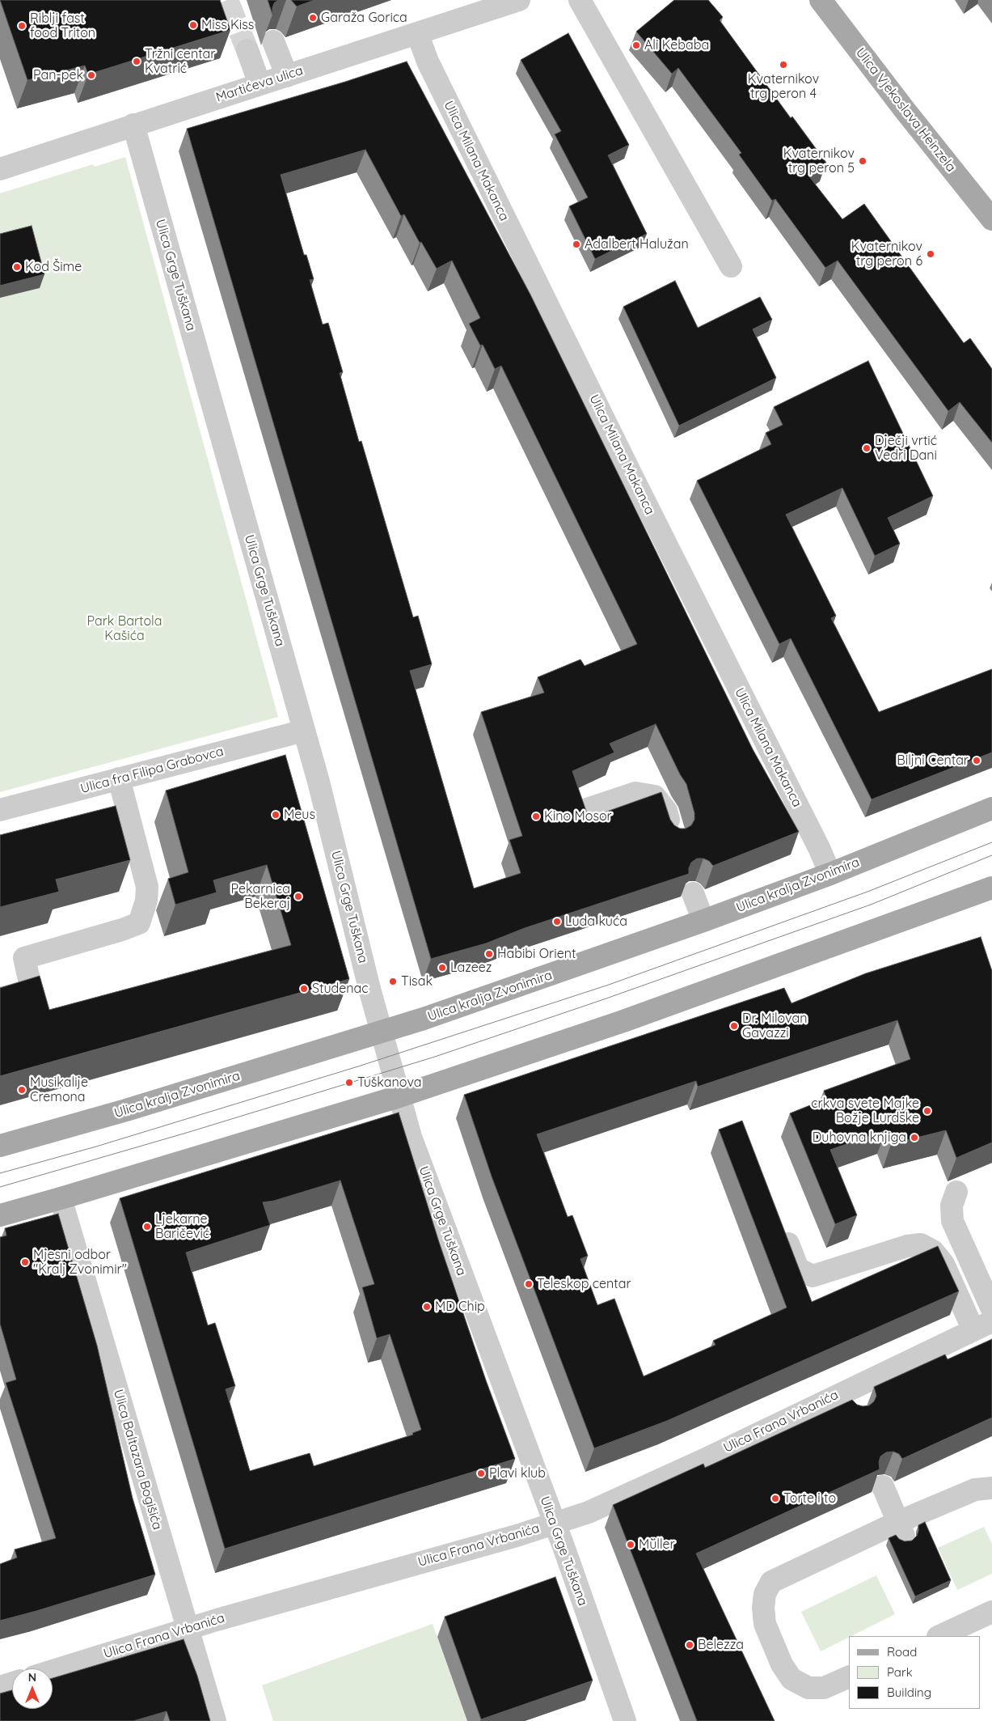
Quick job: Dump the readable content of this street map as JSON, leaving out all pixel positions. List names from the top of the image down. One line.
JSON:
{"streets":{"main road":["Ulica Vjekoslava Heinzela","Ulica kralja Zvonimira"],"street":["Martićeva ulica","Ulica Milana Makanca","Ulica Grge Tuškana","Ulica fra Filipa Grabovca","Ulica Frana Vrbanića","Ulica Baltazara Bogišića"]},"crossings":[["Martićeva ulica","Ulica Milana Makanca"],["Martićeva ulica","Ulica Grge Tuškana"],["Ulica Milana Makanca","Ulica kralja Zvonimira"],["Ulica Grge Tuškana","Ulica fra Filipa Grabovca"],["Ulica Grge Tuškana","Ulica kralja Zvonimira"],["Ulica Grge Tuškana","Ulica Frana Vrbanića"],["Ulica Frana Vrbanića","Ulica Baltazara Bogišića"]],"parks":["Park Bartola Kašića"],"places":["Garaža Gorica","Miss Kiss","Riblji fast food Triton","Ali Kebaba","Tržni centar Kvatrić","Kvaternikov trg peron 4","Pan-pek","Kvaternikov trg peron 5","Adalbert Halužan","Kvaternikov trg peron 6","Kod Šime","Dječji vrtić Vedri Dani","Biljni Centar","Meus","Kino Mosor","Pekarnica Bekeraj","Luda kuća","Habibi Orient","Lazeez","Tisak","Studenac","Dr. Milovan Gavazzi","Tuškanova","Musikalije Cremona","crkva svete Majke Božje Lurdske","Duhovna knjiga","Ljekarne Baričević","Mjesni odbor \"Kralj Zvonimir\"","Teleskop centar","MD Chip","Plavi klub","Torte i to","Müller","Belezza"],"legend":["Road","Park","Building"],"north":"top"}
